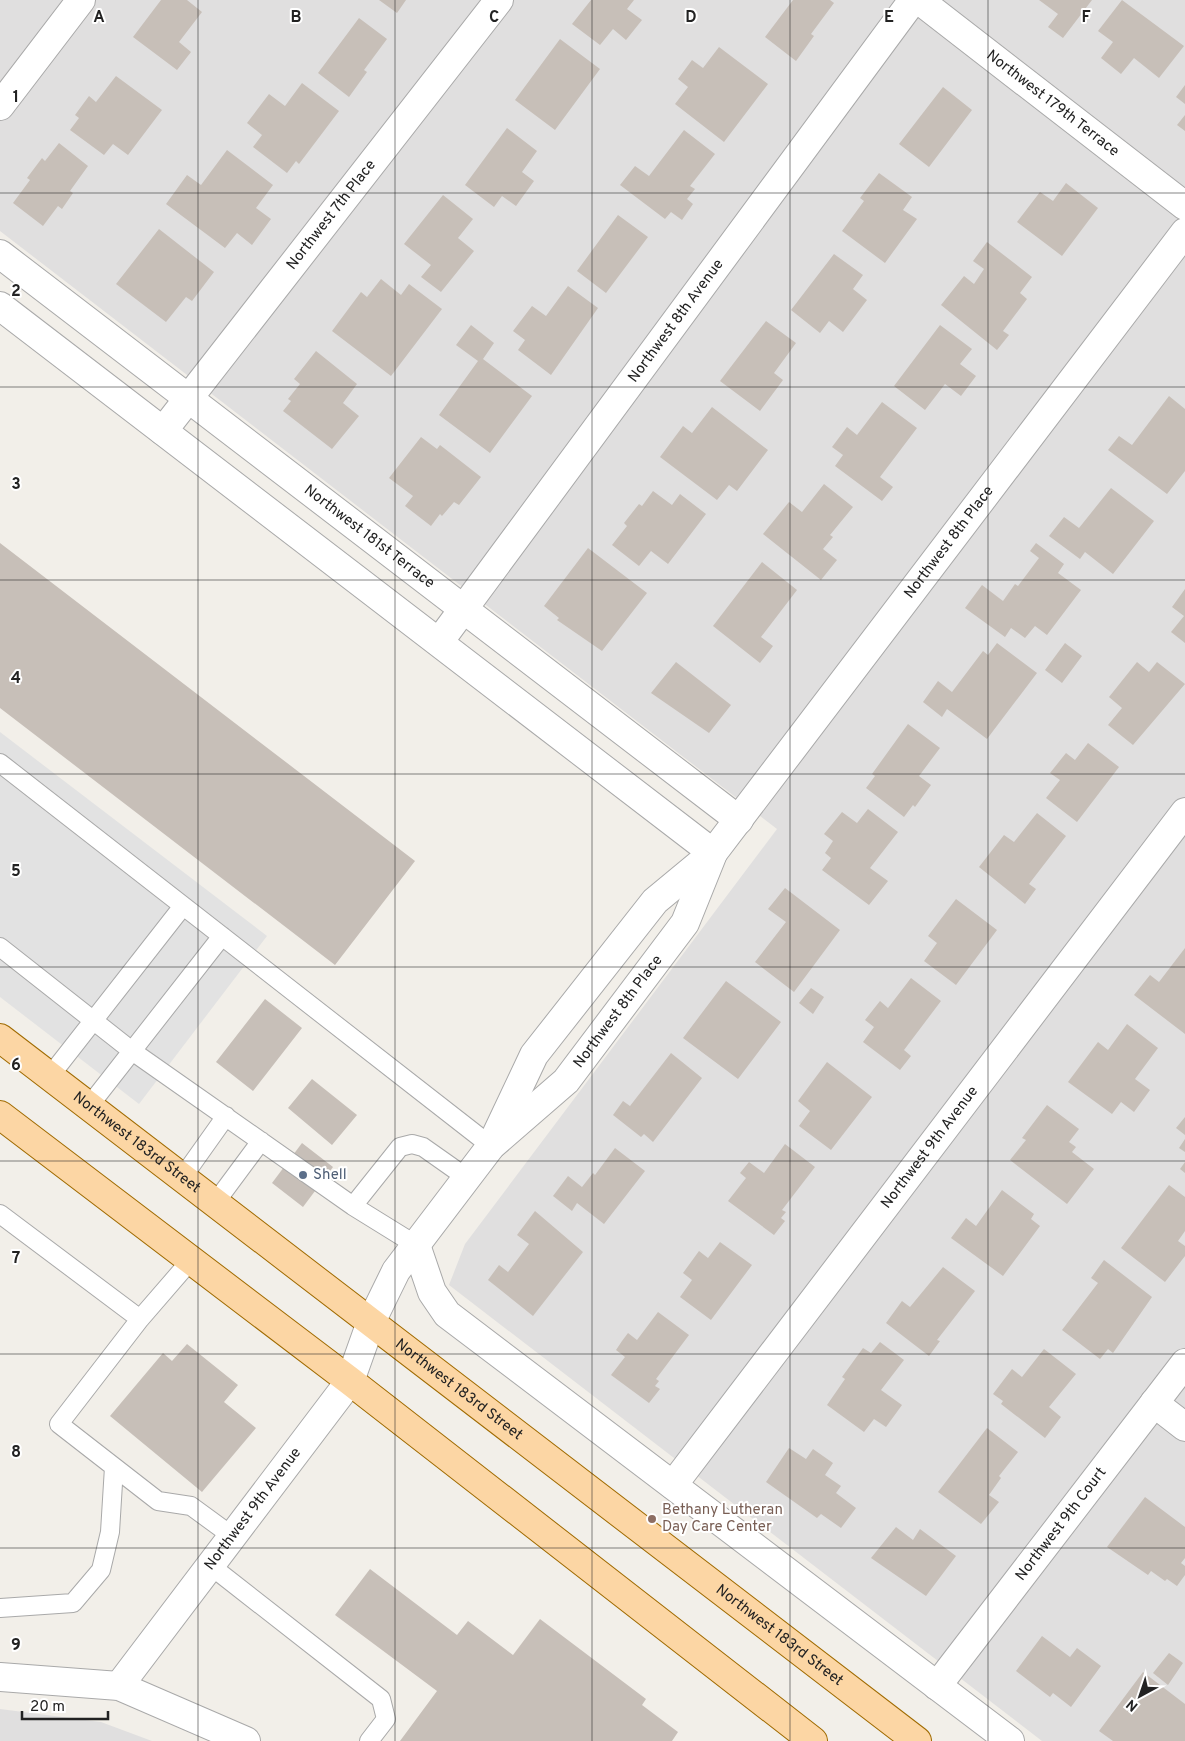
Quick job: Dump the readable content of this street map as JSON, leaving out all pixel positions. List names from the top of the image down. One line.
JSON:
{"streets":{"main road":["Northwest 183rd Street"],"street":["Northwest 179th Terrace","Northwest 7th Place","Northwest 8th Avenue","Northwest 181st Terrace","Northwest 8th Place","Northwest 9th Avenue","Northwest 9th Court"]},"crossings":[["Northwest 7th Place","Northwest 181st Terrace"],["Northwest 8th Avenue","Northwest 181st Terrace"],["Northwest 181st Terrace","Northwest 8th Place"],["Northwest 8th Place","Northwest 183rd Street"],["Northwest 8th Place","Northwest 9th Avenue"],["Northwest 183rd Street","Northwest 9th Avenue"]],"places":["Shell","Bethany Lutheran Day Care Center"],"scale_bar":"20 m","north":"bottom left","grid":{"columns":["A","B","C","D","E","F"],"rows":["1","2","3","4","5","6","7","8","9"]}}
